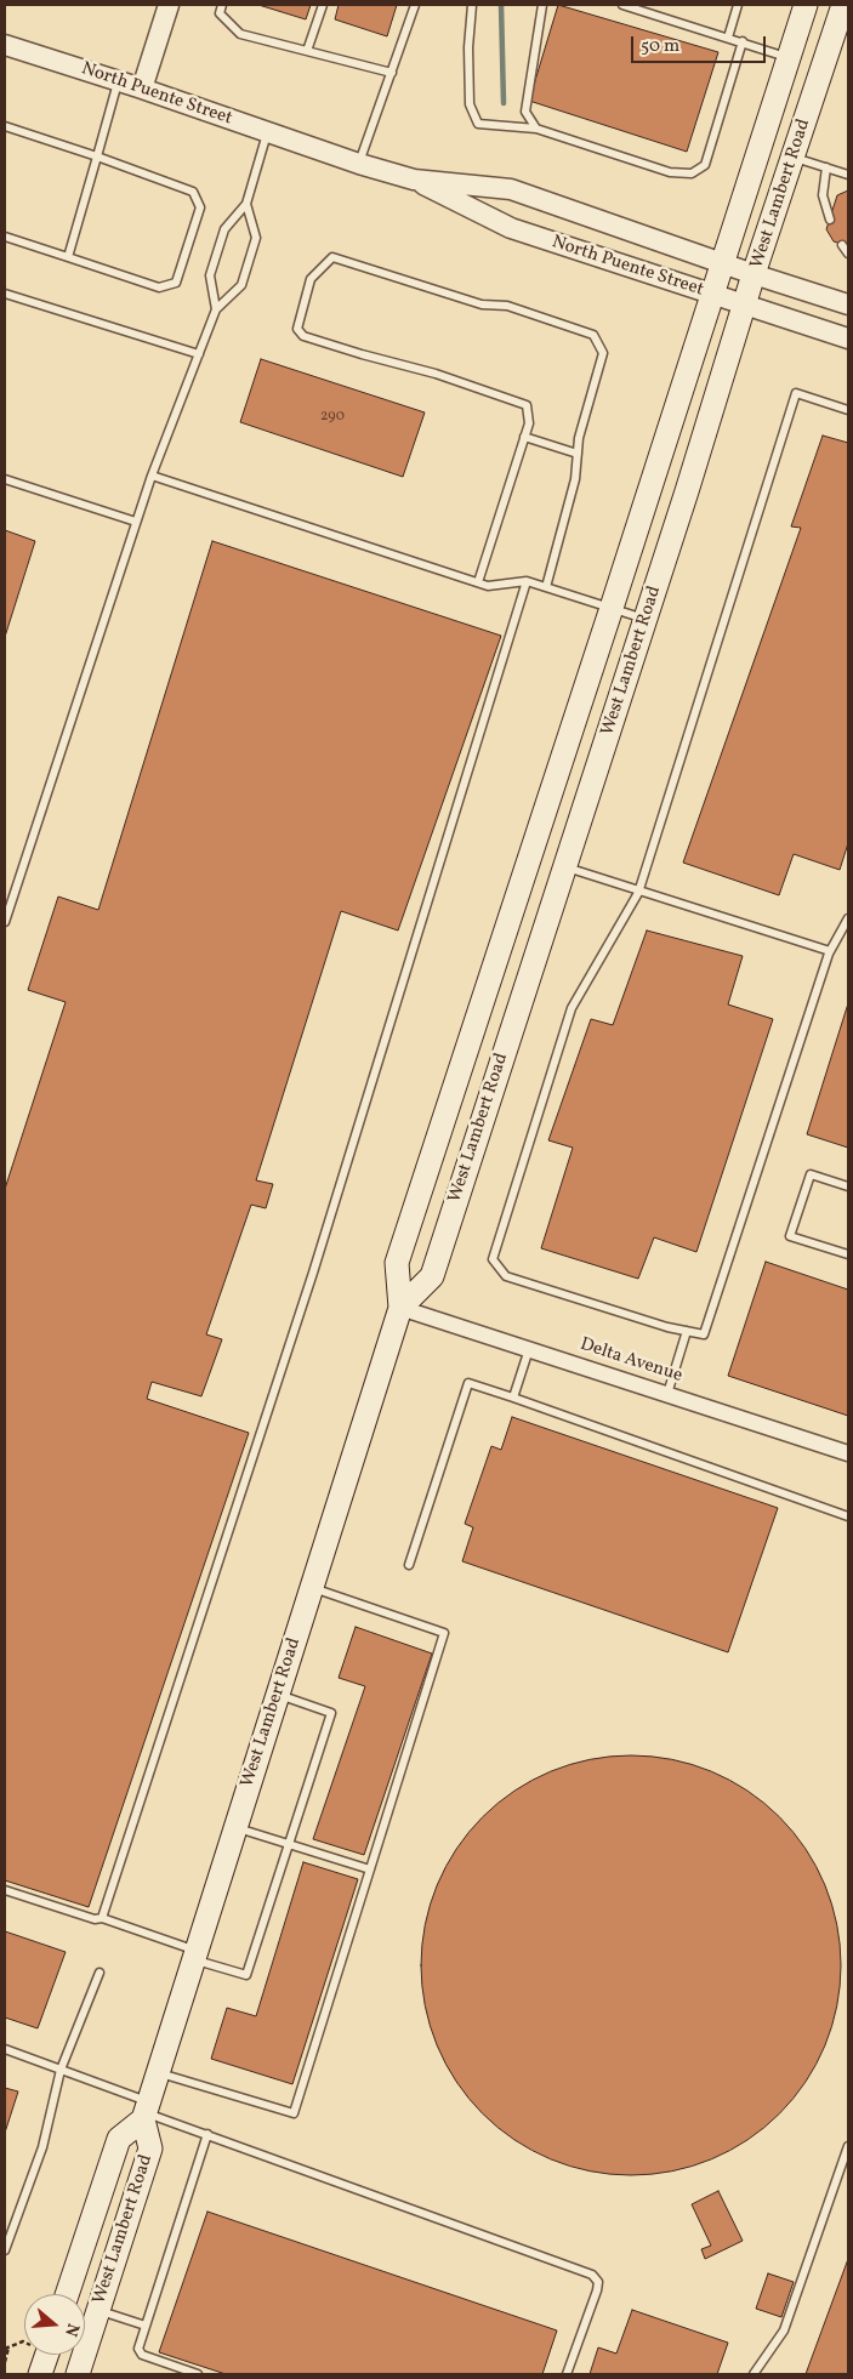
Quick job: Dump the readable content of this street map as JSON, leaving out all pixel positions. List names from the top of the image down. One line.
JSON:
{"streets":{"main road":["West Lambert Road"],"street":["North Puente Street","Delta Avenue"]},"crossings":[["North Puente Street","West Lambert Road"],["West Lambert Road","Delta Avenue"]],"house_numbers":["290"],"scale_bar":"50 m","north":"right"}
